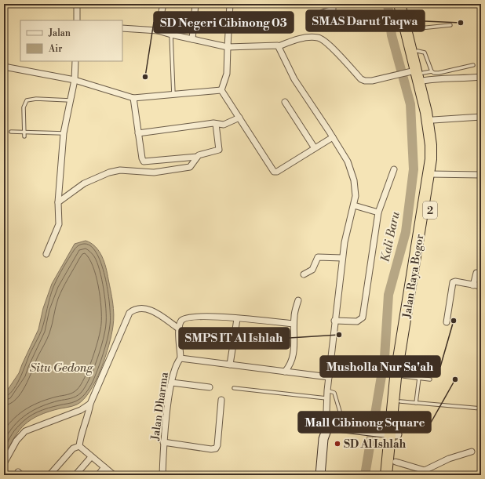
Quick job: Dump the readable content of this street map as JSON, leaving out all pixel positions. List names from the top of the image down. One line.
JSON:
{"streets":{"highway":["2","Jalan Raya Bogor"],"street":["Jalan Dharma"]},"water":["Kali Baru","Situ Gedong"],"places":["SMAS Darut Taqwa","SD Negeri Cibinong 03","Musholla Nur Sa'ah","SMPS IT Al Ishlah","Mall Cibinong Square","SD Al Ishlah"],"legend":["Jalan","Air"]}
